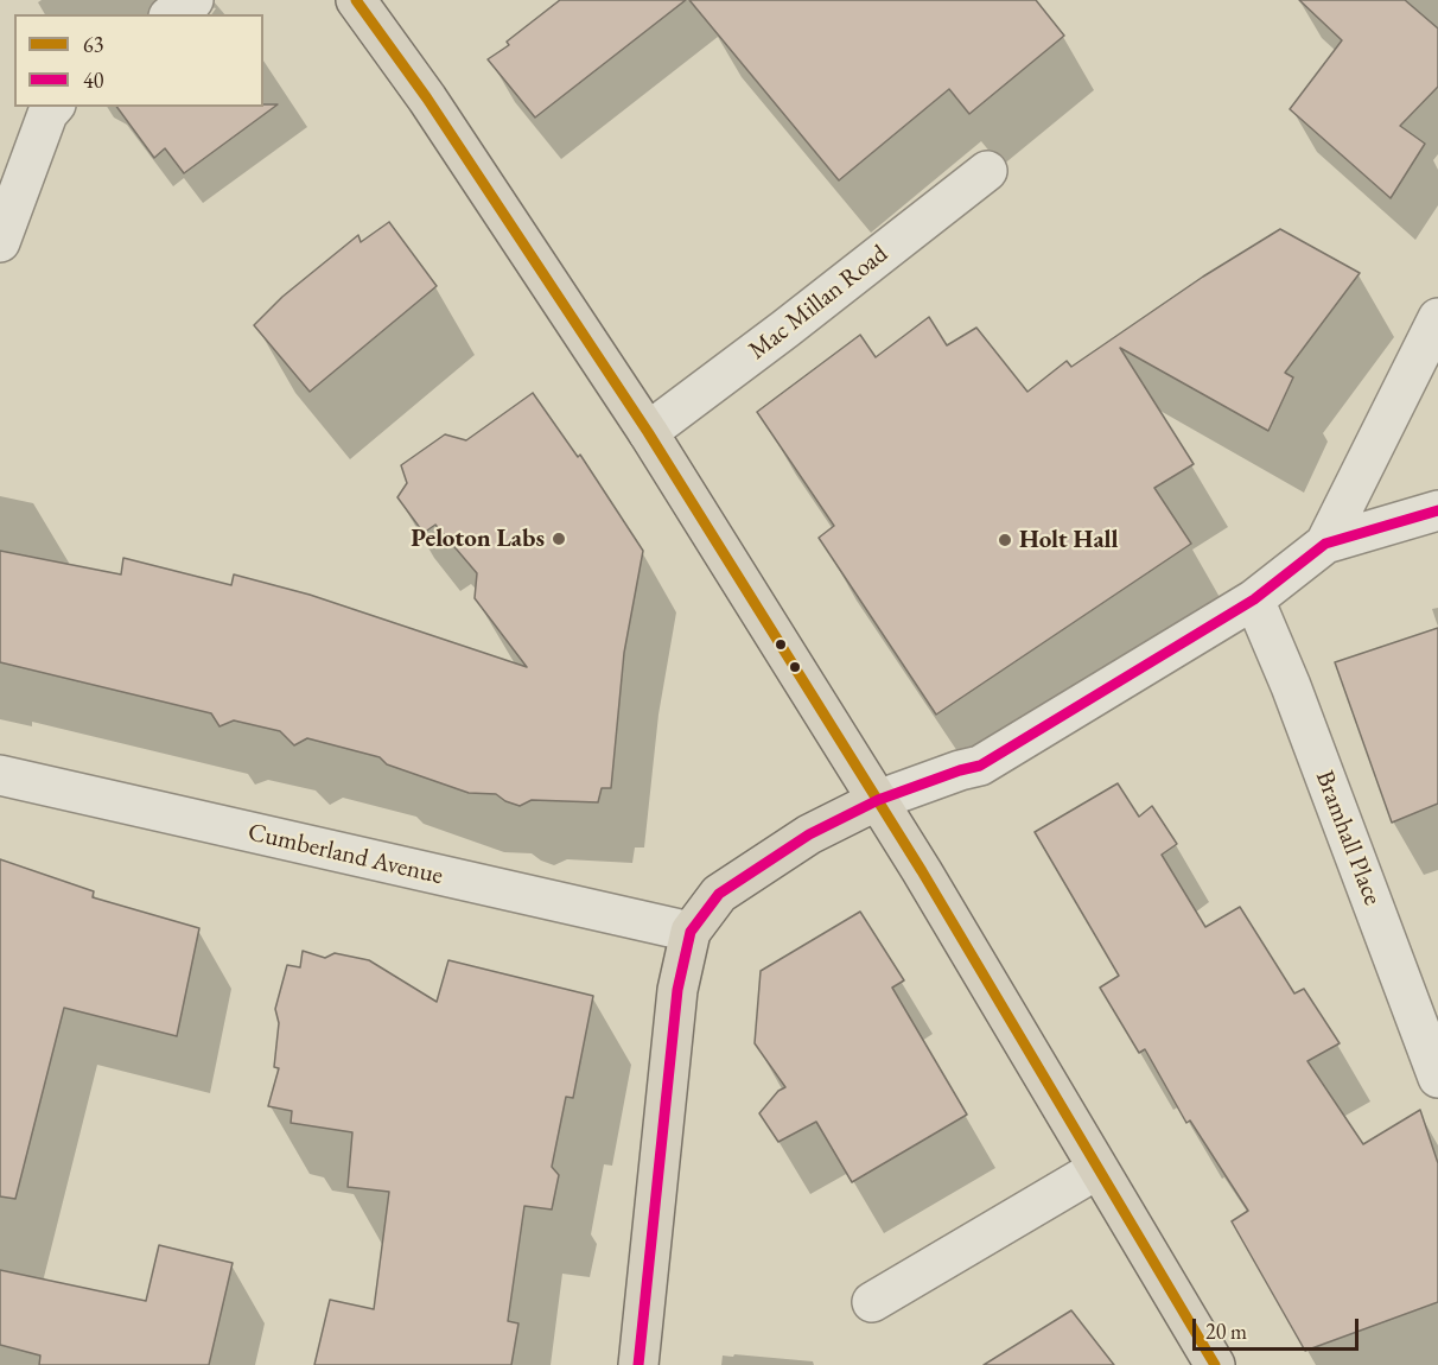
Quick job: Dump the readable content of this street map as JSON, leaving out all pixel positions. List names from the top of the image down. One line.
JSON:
{"streets":{"street":["Mac Millan Road","Bramhall Place","Cumberland Avenue"]},"places":["Peloton Labs","Holt Hall"],"lines":["transit line 63","transit line 40"],"legend":["63","40"],"scale_bar":"20 m"}
